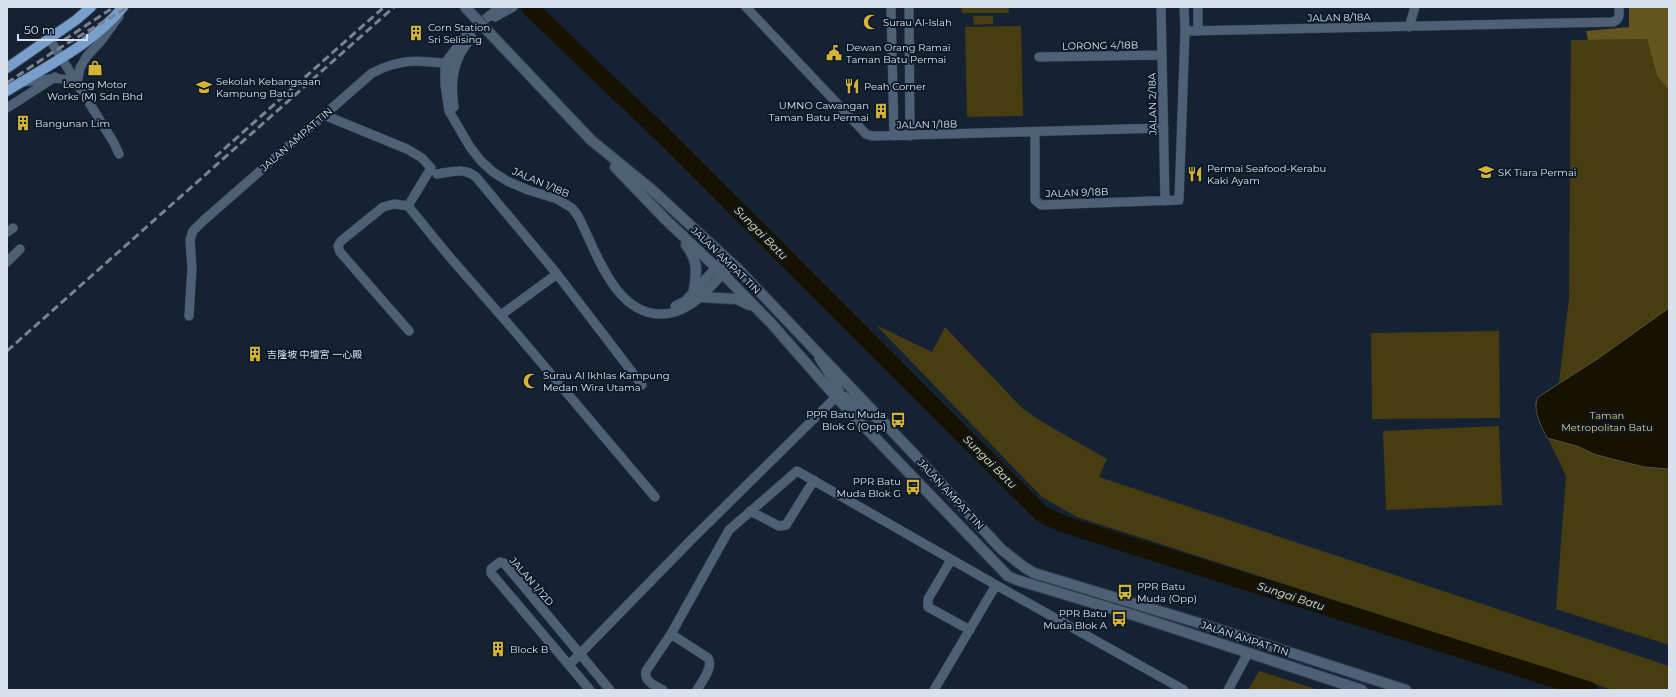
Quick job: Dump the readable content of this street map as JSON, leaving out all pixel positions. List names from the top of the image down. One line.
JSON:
{"streets":{"street":["JALAN 8/18A","LORONG 4/18B","JALAN 2/18A","JALAN 1/18B","JALAN AMPAT TIN","JALAN 9/18B","JALAN 1/12D"]},"crossings":[["LORONG 4/18B","JALAN 2/18A"],["JALAN 2/18A","JALAN 1/18B"],["JALAN 2/18A","JALAN 9/18B"],["JALAN 1/18B","JALAN AMPAT TIN"],["JALAN 1/18B","JALAN 9/18B"]],"water":["Sungai Batu"],"parks":["Taman Metropolitan Batu"],"places":{"mosque":["Surau Al-Islah","Surau Al Ikhlas Kampung Medan Wira Utama"],"building":["Corn Station Sri Selising","UMNO Cawangan Taman Batu Permai","Bangunan Lim","吉隆坡 中壇宮 一心殿","Block B"],"public building":["Dewan Orang Ramai Taman Batu Permai"],"shop":["Leong Motor Works (M) Sdn Bhd"],"restaurant":["Peah Corner","Permai Seafood-Kerabu Kaki Ayam"],"school or university":["Sekolah Kebangsaan Kampung Batu","SK Tiara Permai"],"bus stop":["PPR Batu Muda Blok G (Opp)","PPR Batu Muda Blok G","PPR Batu Muda (Opp)","PPR Batu Muda Blok A"]},"scale_bar":"50 m"}
